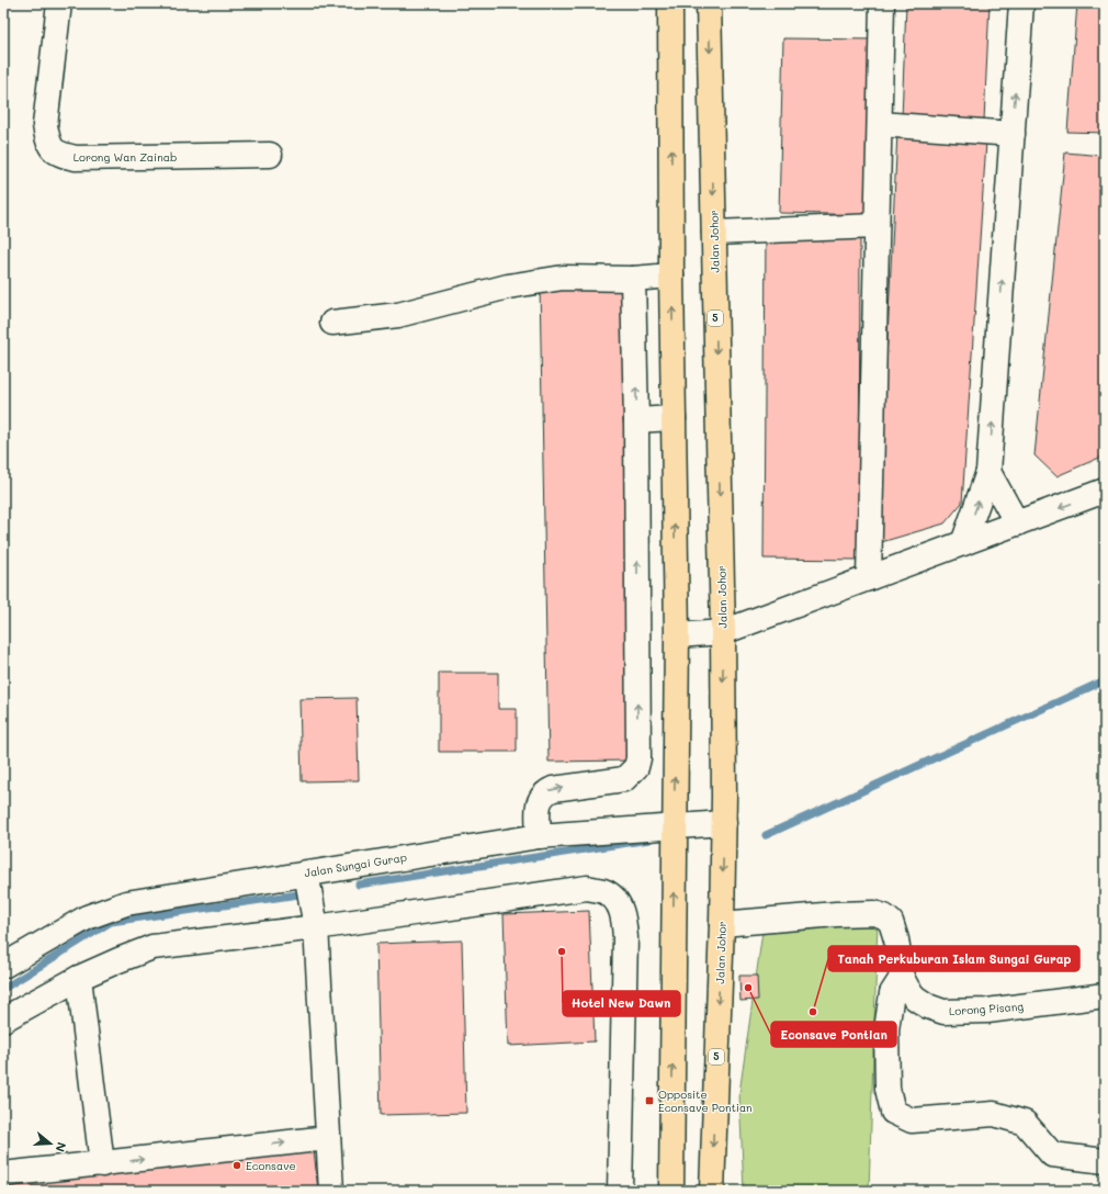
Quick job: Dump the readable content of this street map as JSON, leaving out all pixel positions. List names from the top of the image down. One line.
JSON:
{"streets":{"highway":["Jalan Johor","5"],"street":["Lorong Wan Zainab","Jalan Sungai Gurap","Lorong Pisang"]},"crossings":[["Jalan Johor","Jalan Sungai Gurap"],["Jalan Johor","Lorong Pisang"]],"places":{"other":["Hotel New Dawn","Econsave Pontian","Tanah Perkuburan Islam Sungai Gurap","Econsave"],"transit":["Opposite Econsave Pontian"]},"north":"right"}
